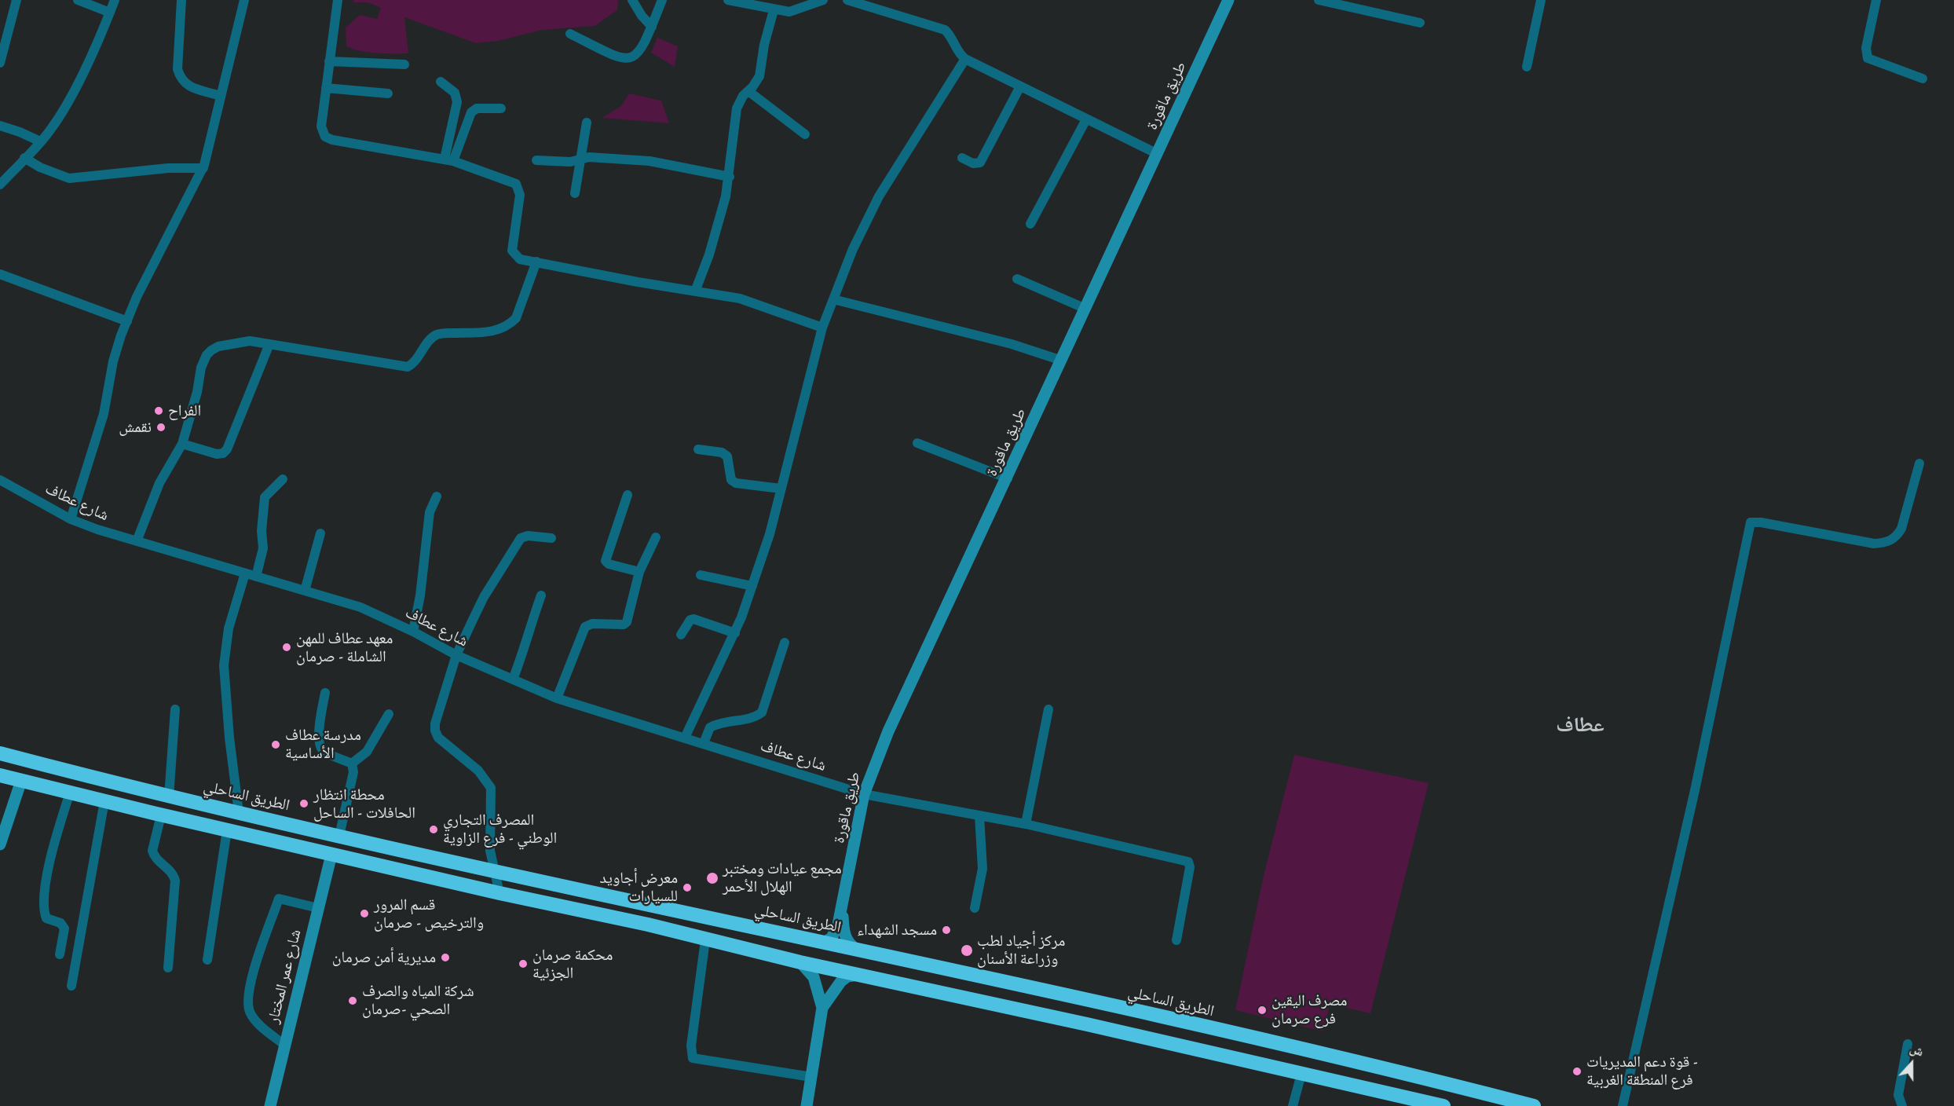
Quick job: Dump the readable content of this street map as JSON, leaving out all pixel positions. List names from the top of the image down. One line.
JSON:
{"streets":{"highway":["الطريق الساحلي"],"street":["طريق ماقورة","شارع عطاف","شارع عمر المختار"]},"crossings":[["طريق ماقورة","شارع عطاف"],["طريق ماقورة","الطريق الساحلي"]],"districts":["عطاف"],"places":["الفراح","نقمش","معهد عطاف للمهن الشاملة - صرمان","مدرسة عطاف الأساسية","محطة انتظار الحافلات - الساحل","المصرف التجاري الوطني - فرع الزاوية","مجمع عيادات ومختبر الهلال الأحمر","معرض أجاويد للسيارات","قسم المرور والترخيص - صرمان","مسجد الشهداء","مركز أجياد لطب وزراعة الأسنان","مديرية أمن صرمان","محكمة صرمان الجزئية","شركة المياه والصرف الصحي -صرمان","مصرف اليقين فرع صرمان","قوة دعم المديريات - فرع المنطقة الغربية"],"north":"top"}
